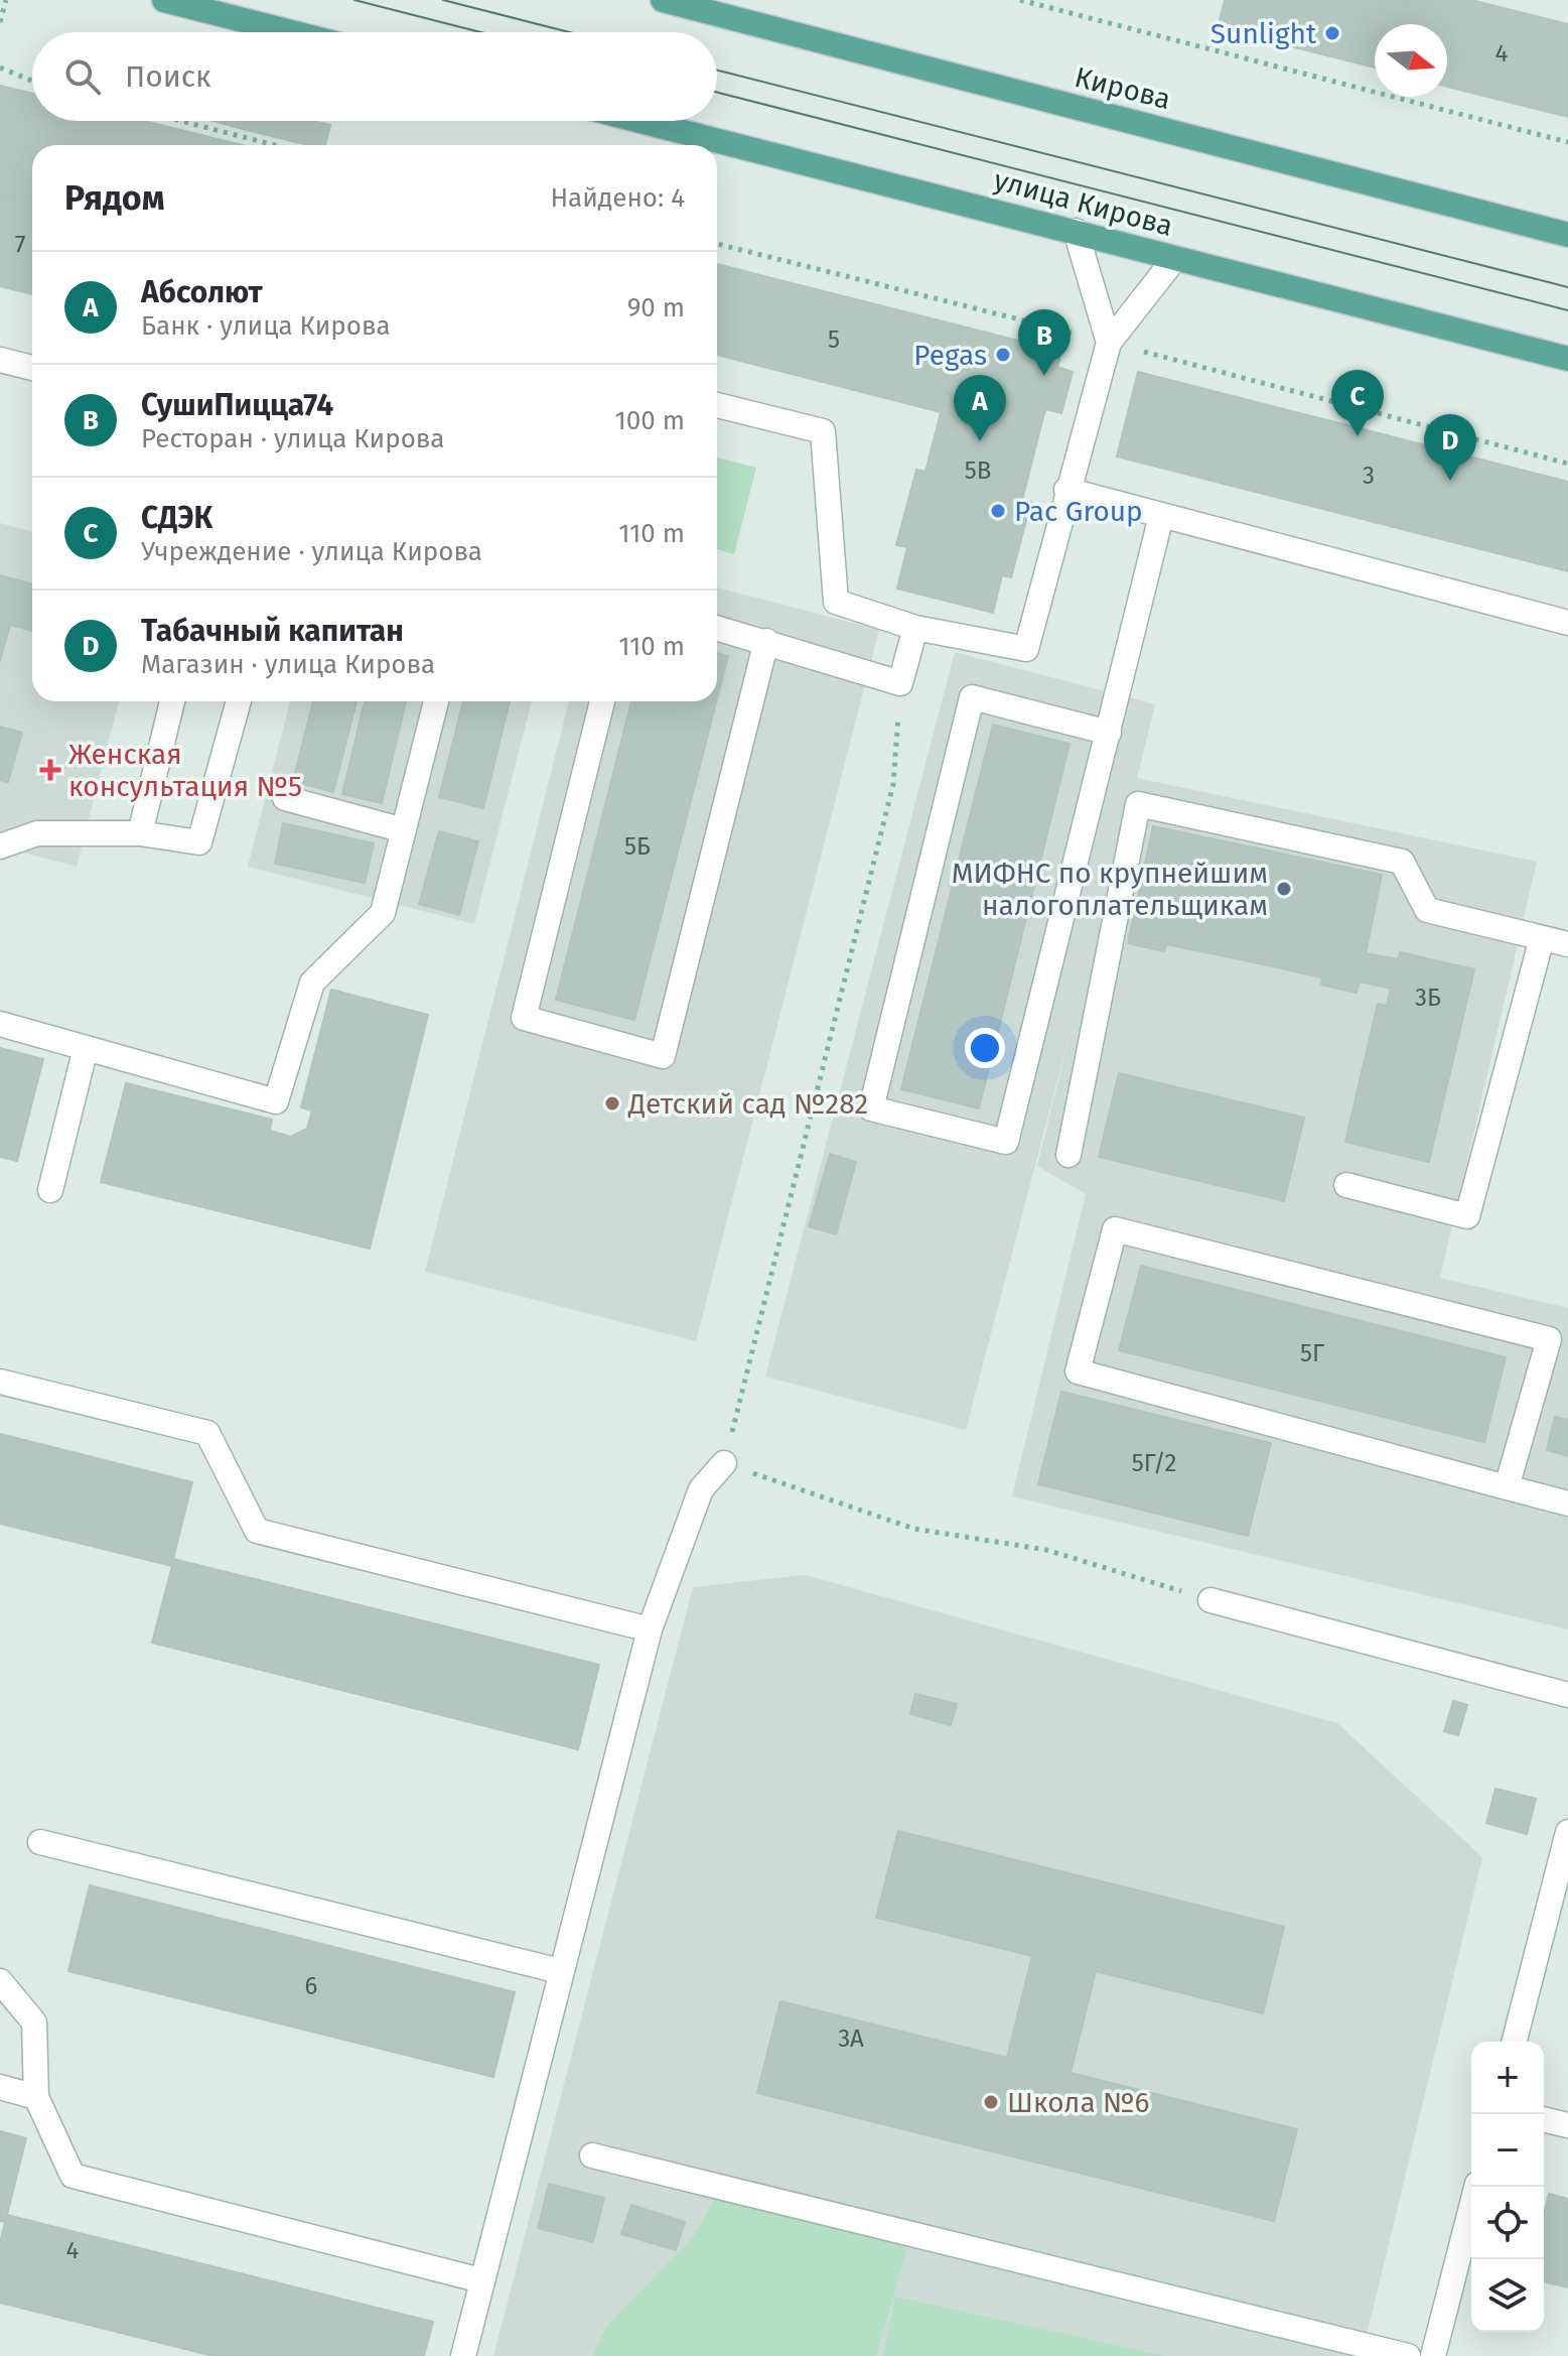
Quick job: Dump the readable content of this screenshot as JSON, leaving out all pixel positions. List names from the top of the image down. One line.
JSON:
{"streets":{"main road":["Кирова","улица Кирова"]},"places":{"other":["Sunlight","Pegas","Pac Group","МИФНС по крупнейшим налогоплательщикам","Детский сад №282","Школа №6"],"health":["Женская консультация №5"]},"house_numbers":["4","7","5","5В","3","5Б","3Б","5Г","5Г/2","6","3А","4"],"north":"right","page":{"search":"Поиск","heading":["Рядом","Найдено: 4"],"list":[{"mark":"A","name":"Абсолют","note":"Банк · улица Кирова","value":"90 m"},{"mark":"B","name":"СушиПицца74","note":"Ресторан · улица Кирова","value":"100 m"},{"mark":"C","name":"СДЭК","note":"Учреждение · улица Кирова","value":"110 m"},{"mark":"D","name":"Табачный капитан","note":"Магазин · улица Кирова","value":"110 m"}],"pins":["B","C","A","D"],"map_buttons":["+","−"]}}
